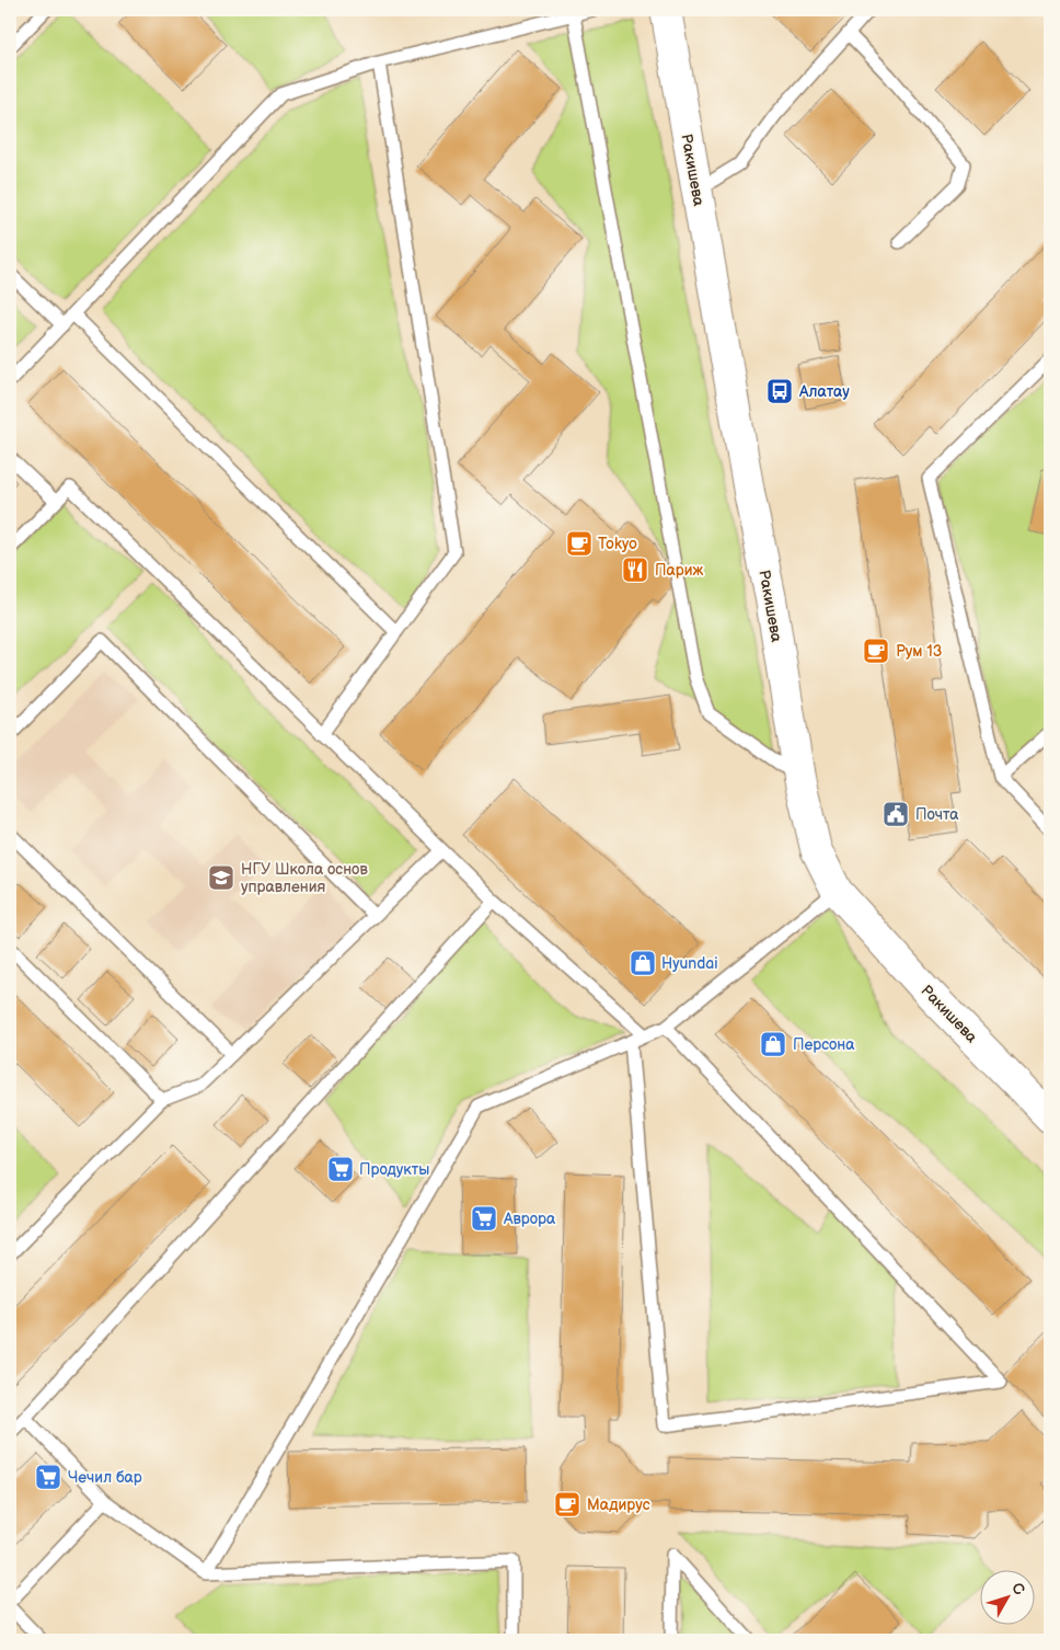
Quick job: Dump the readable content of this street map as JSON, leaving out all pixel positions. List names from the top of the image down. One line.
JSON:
{"streets":{"street":["Ракишева"]},"places":{"bus stop":["Алатау"],"cafe":["Tokyo","Рум 13","Мадирус"],"restaurant":["Париж"],"public building":["Почта"],"school or university":["НГУ Школа основ управления"],"shop":["Hyundai","Персона"],"supermarket":["Продукты","Аврора","Чечил бар"]},"north":"top right"}
